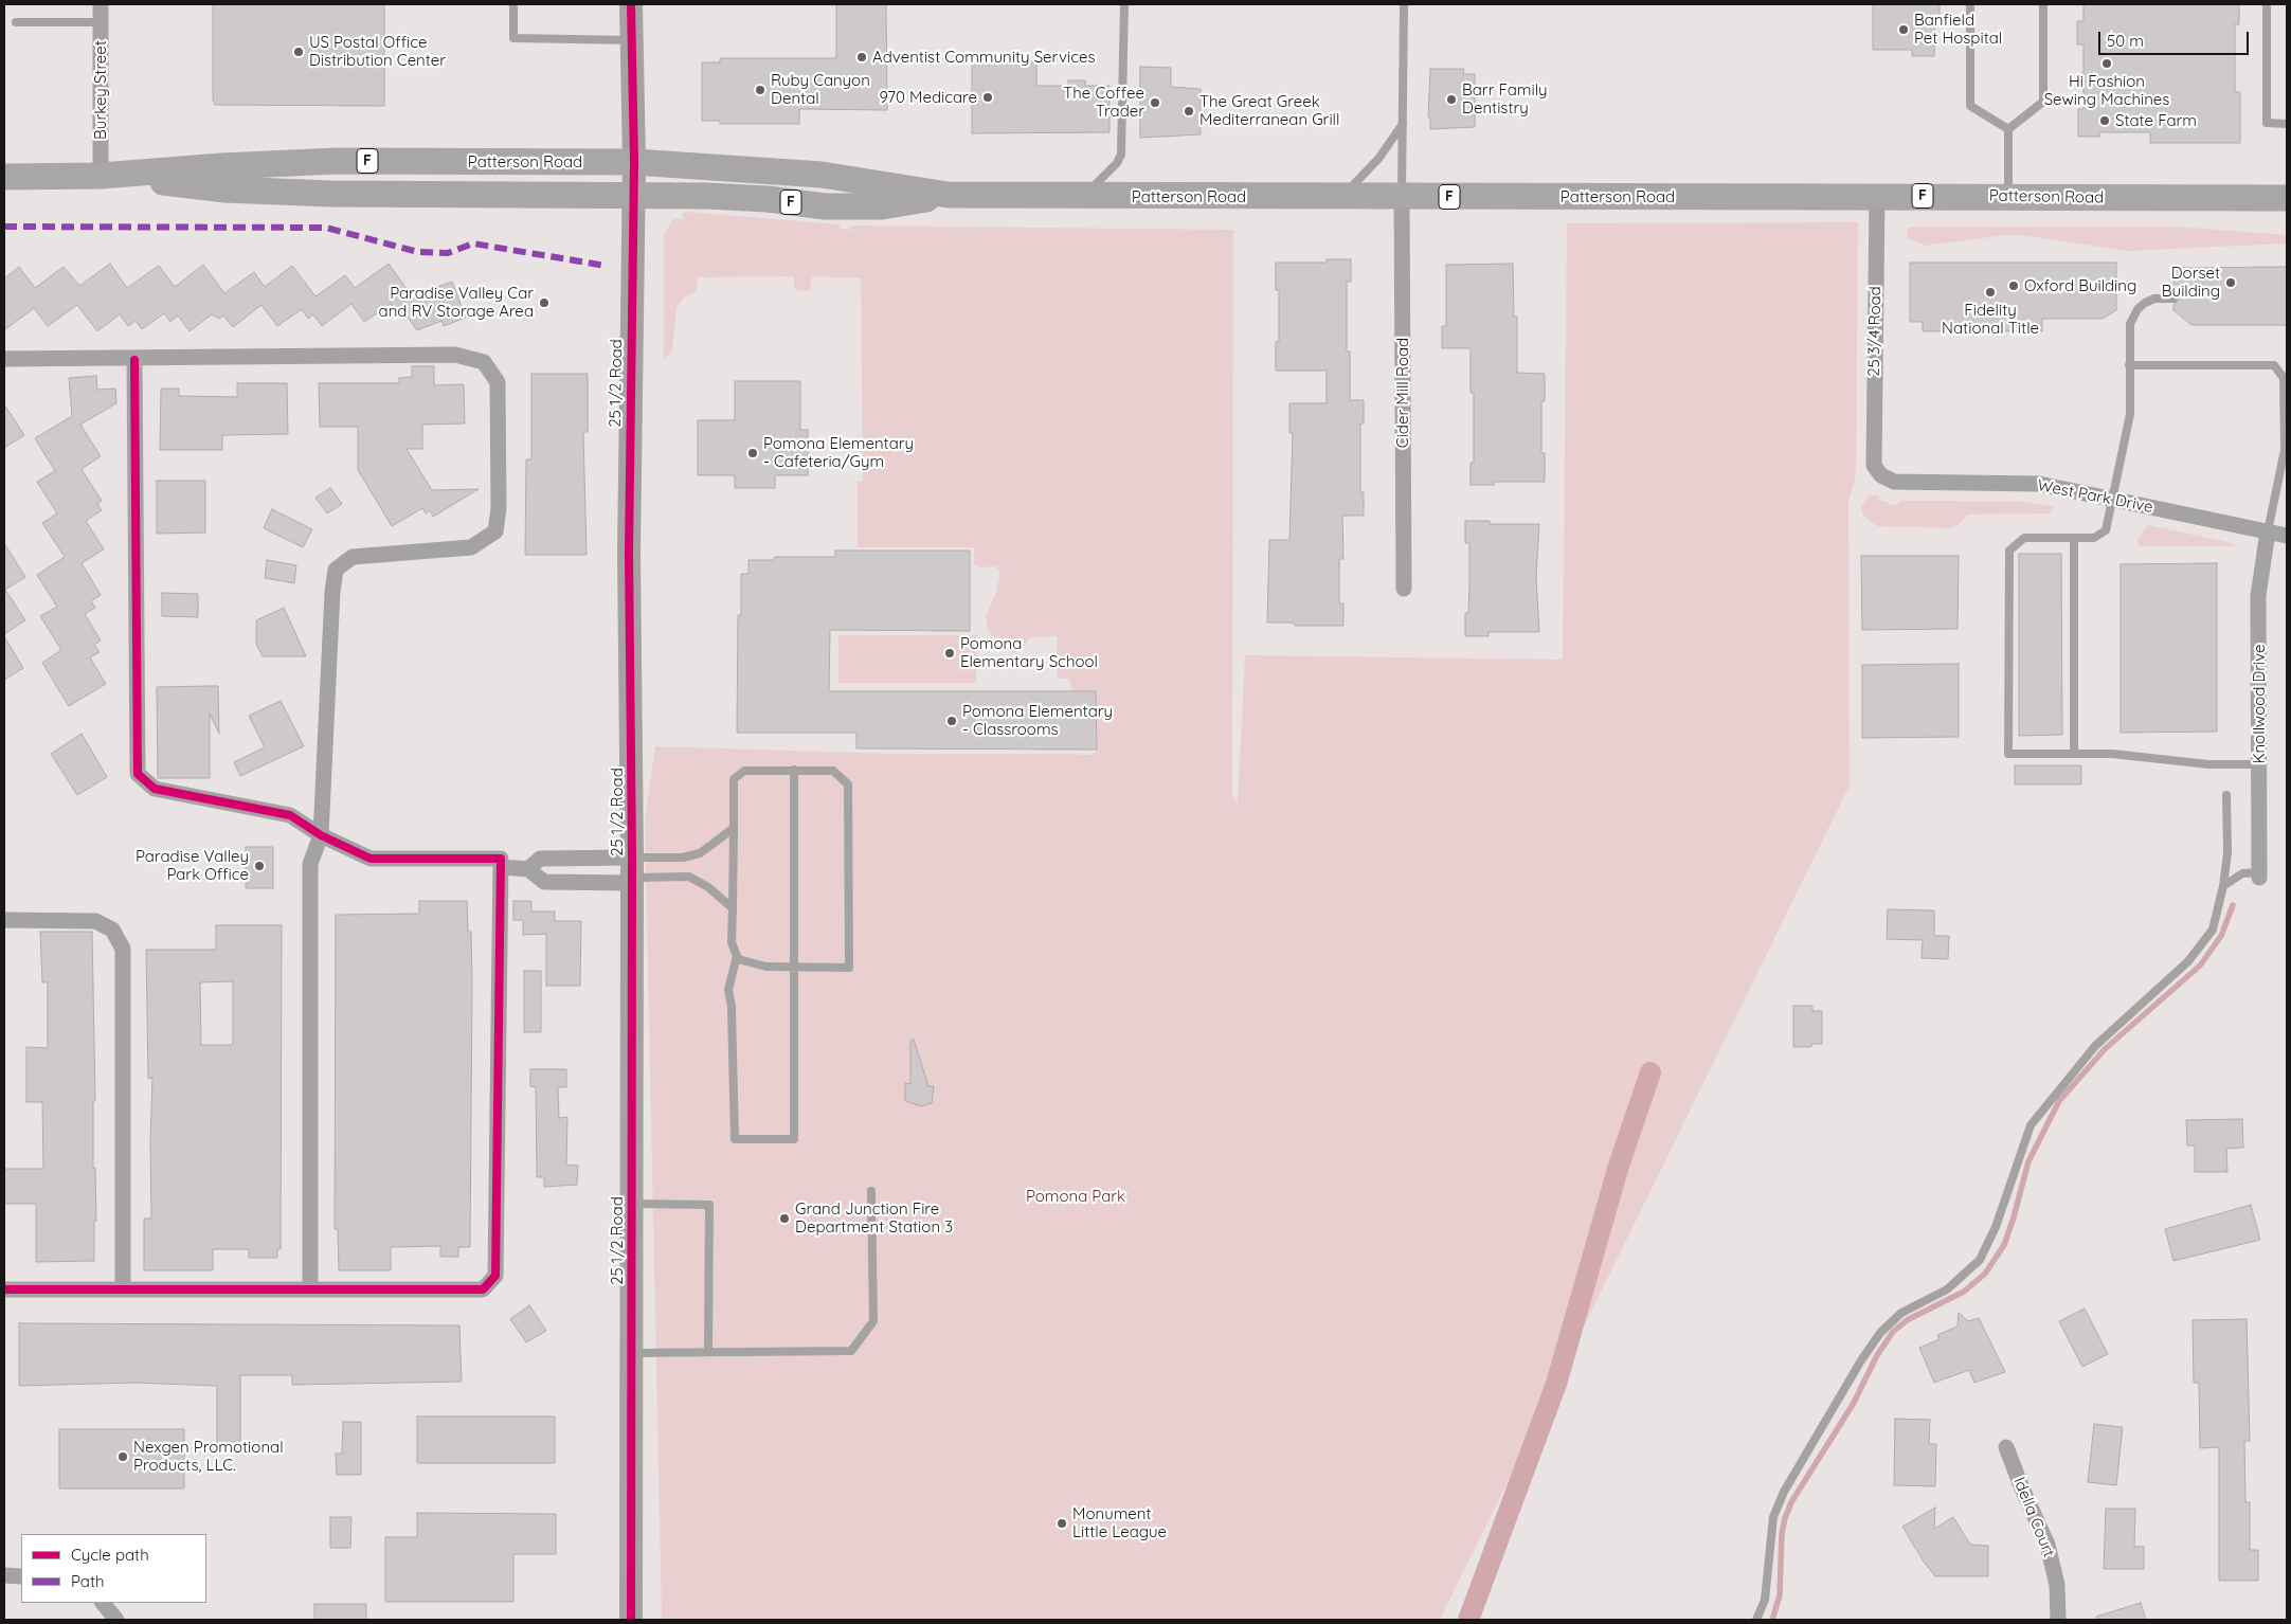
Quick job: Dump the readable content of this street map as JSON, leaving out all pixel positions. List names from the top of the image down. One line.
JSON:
{"streets":{"main road":["F","Patterson Road"],"street":["Burkey Street","25 3/4 Road","25 1/2 Road","Cider Mill Road","West Park Drive","Knollwood Drive","Idella Court"]},"crossings":[["Burkey Street","Patterson Road"],["Patterson Road","25 3/4 Road"],["Patterson Road","25 1/2 Road"],["Patterson Road","Cider Mill Road"],["25 3/4 Road","West Park Drive"],["West Park Drive","Knollwood Drive"]],"parks":["Pomona Park"],"places":["Banfield Pet Hospital","US Postal Office Distribution Center","Adventist Community Services","Hi Fashion Sewing Machines","Ruby Canyon Dental","970 Medicare","Barr Family Dentistry","The Coffee Trader","The Great Greek Mediterranean Grill","State Farm","Dorset Building","Oxford Building","Fidelity National Title","Paradise Valley Car and RV Storage Area","Pomona Elementary - Cafeteria/Gym","Pomona Elementary School","Pomona Elementary - Classrooms","Paradise Valley Park Office","Grand Junction Fire Department Station 3","Nexgen Promotional Products, LLC.","Monument Little League"],"legend":["Cycle path","Path"],"scale_bar":"50 m"}
